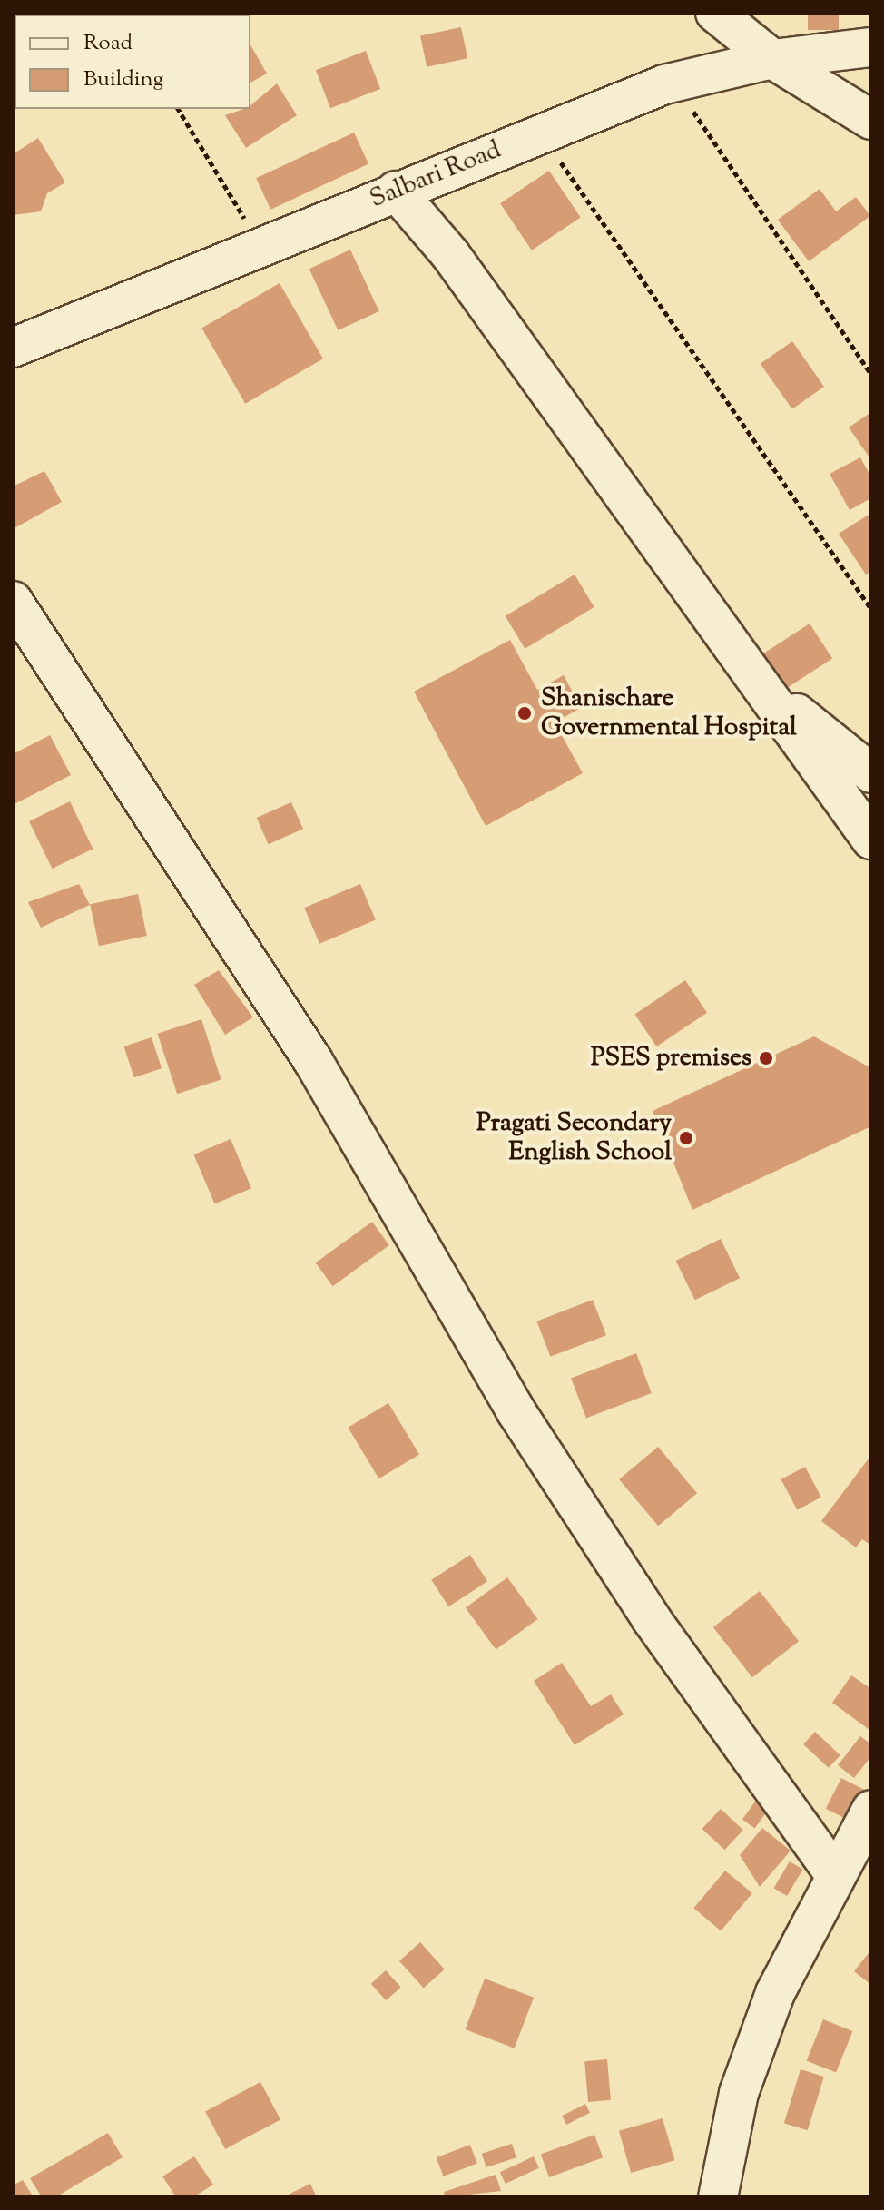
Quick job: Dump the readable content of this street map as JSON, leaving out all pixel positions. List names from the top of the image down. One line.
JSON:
{"streets":{"street":["Salbari Road"]},"places":["Shanischare Governmental Hospital","PSES premises","Pragati Secondary English School"],"legend":["Road","Building"]}
